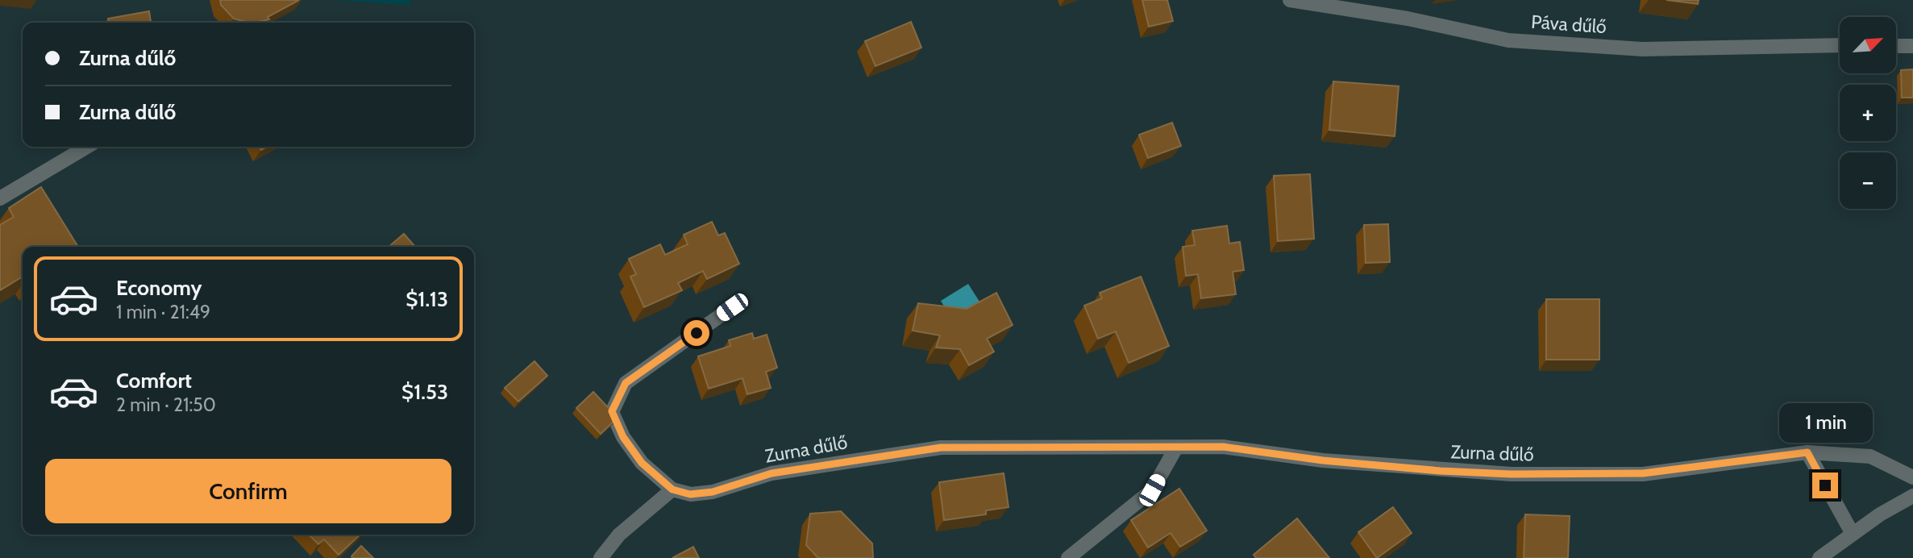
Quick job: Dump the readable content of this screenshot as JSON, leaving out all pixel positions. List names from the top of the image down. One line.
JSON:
{"streets":{"street":["Páva dűlő","Zurna dűlő"]},"north":"top right","page":{"map_buttons":["+","−"],"banner":["Zurna dűlő","Zurna dűlő"],"list":[{"name":"Economy","note":"1 min · 21:49","value":"$1.13"},{"name":"Comfort","note":"2 min · 21:50","value":"$1.53"}],"bubble":"1 min","buttons":"Confirm"}}
